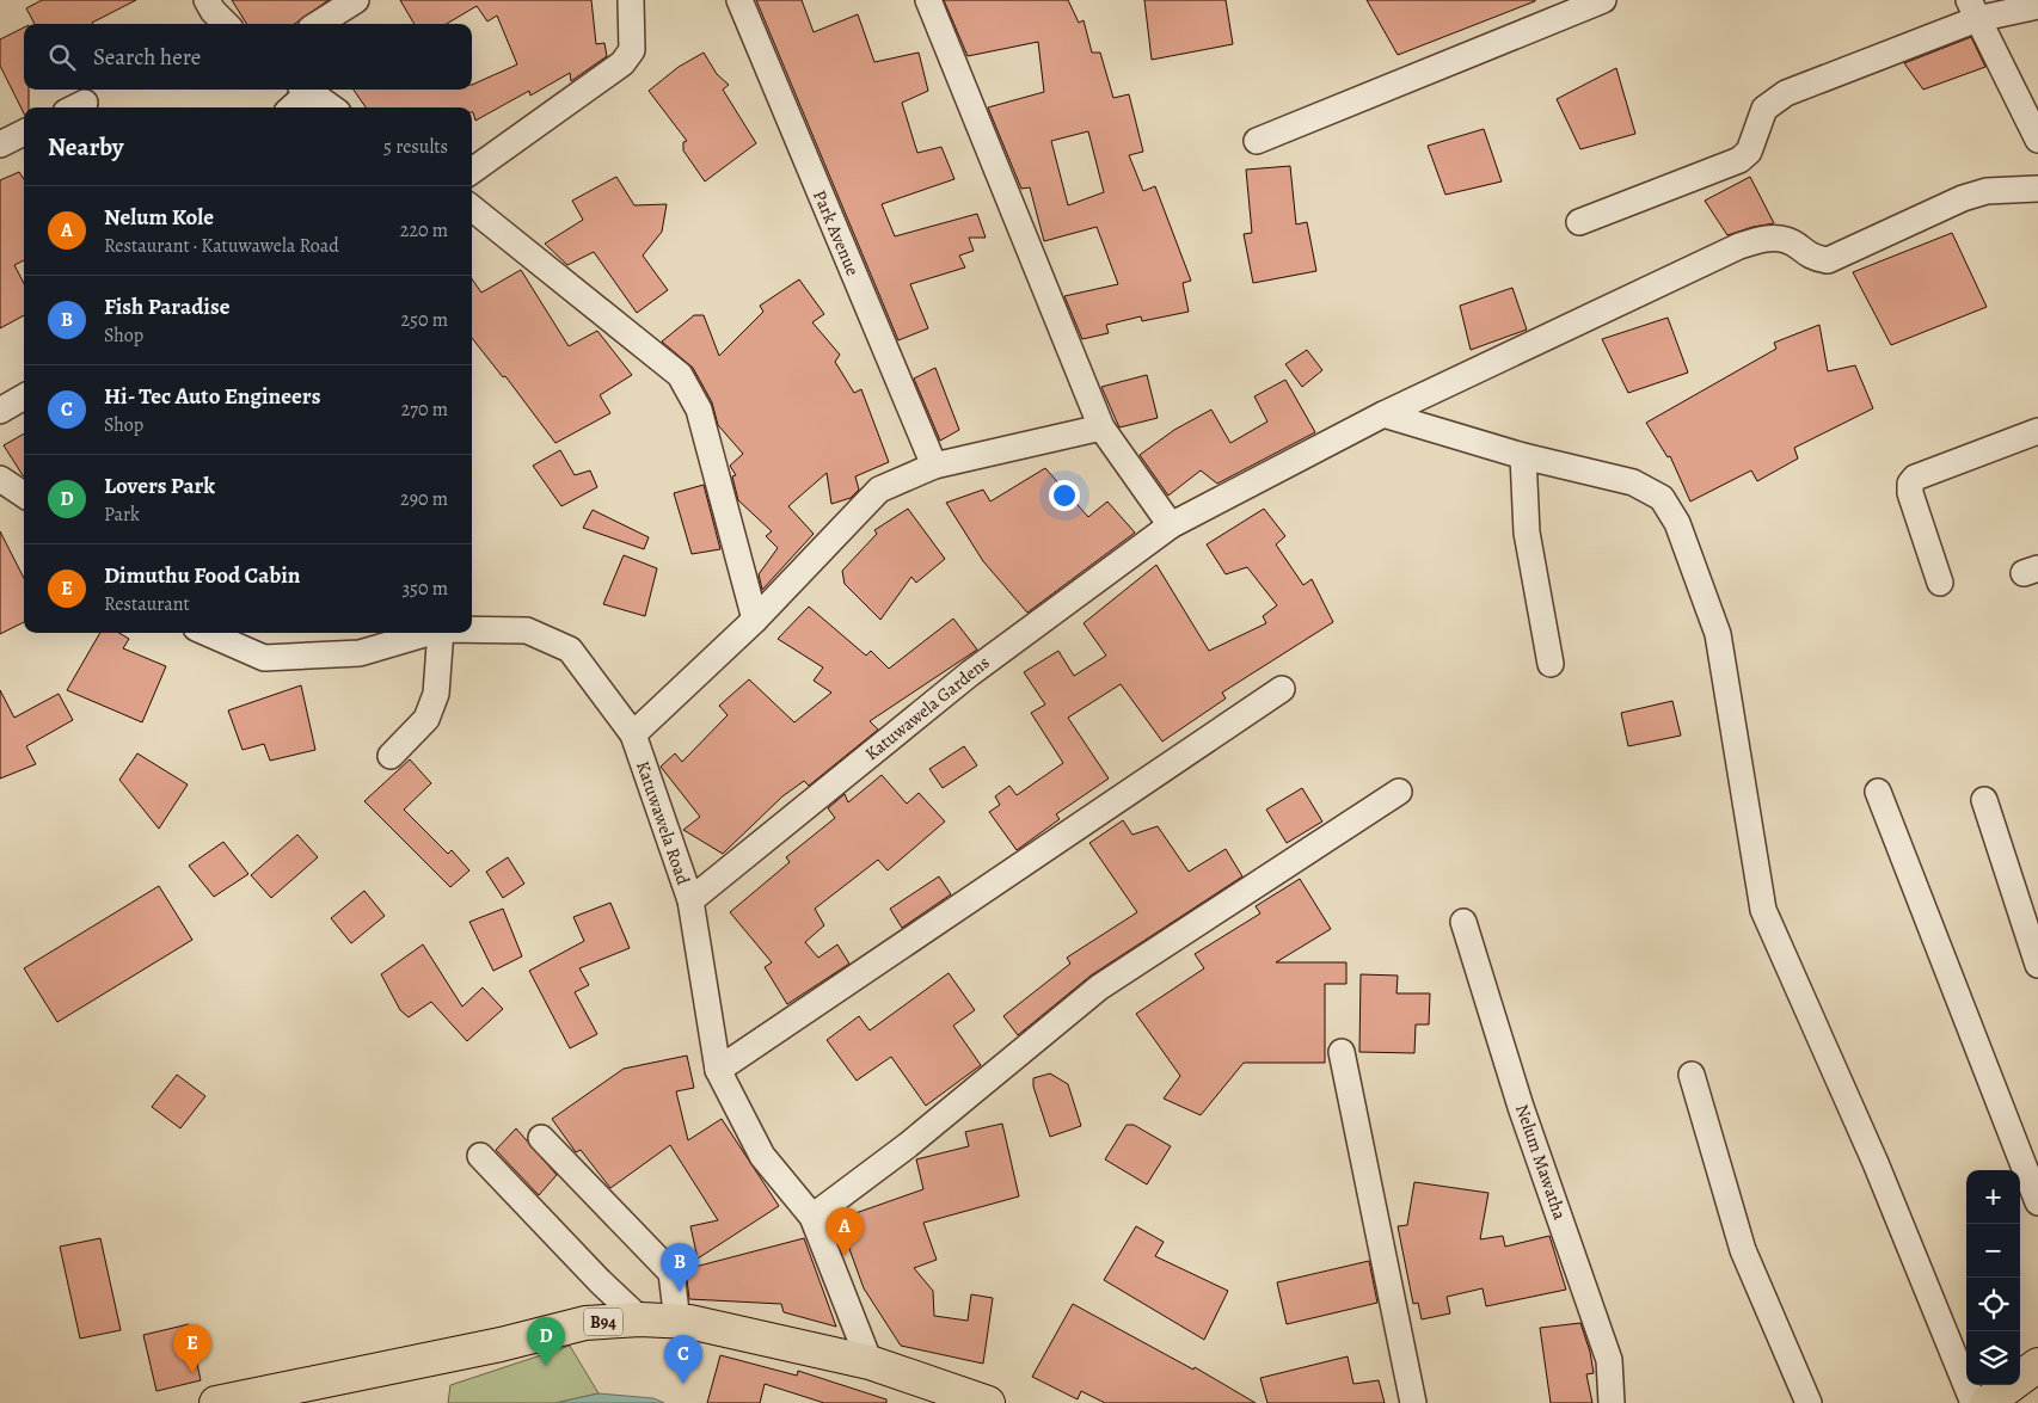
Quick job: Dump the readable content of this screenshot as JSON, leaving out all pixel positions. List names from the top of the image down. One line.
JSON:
{"streets":{"main road":["B94"],"street":["Park Avenue","Katuwawela Gardens","Katuwawela Road","Nelum Mawatha"]},"crossings":[["Katuwawela Gardens","Katuwawela Road"],["Katuwawela Road","B94"]],"page":{"search":"Search here","heading":["Nearby","5 results"],"list":[{"mark":"A","name":"Nelum Kole","note":"Restaurant · Katuwawela Road","value":"220 m"},{"mark":"B","name":"Fish Paradise","note":"Shop","value":"250 m"},{"mark":"C","name":"Hi- Tec Auto Engineers","note":"Shop","value":"270 m"},{"mark":"D","name":"Lovers Park","note":"Park","value":"290 m"},{"mark":"E","name":"Dimuthu Food Cabin","note":"Restaurant","value":"350 m"}],"map_buttons":["+","−"],"pins":["A","B","D","E","C"]}}
